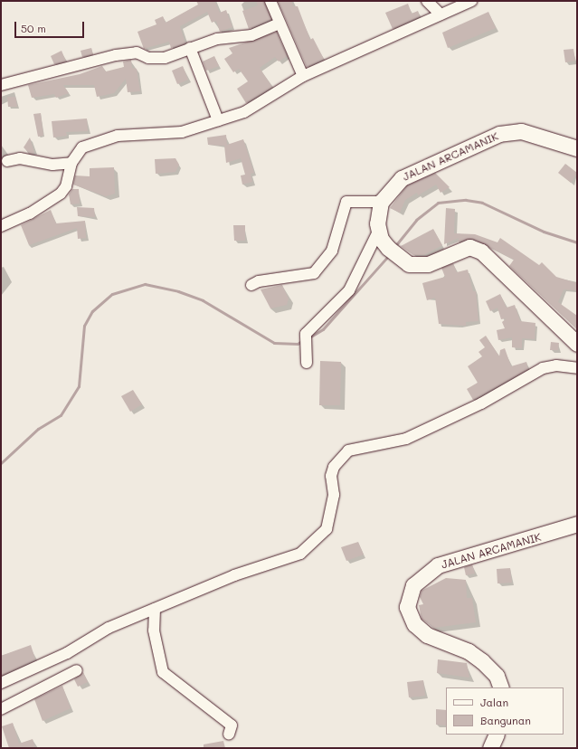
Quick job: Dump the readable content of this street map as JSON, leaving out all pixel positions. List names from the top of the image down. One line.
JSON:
{"streets":{"street":["JALAN ARCAMANIK"]},"legend":["Jalan","Bangunan"],"scale_bar":"50 m"}
